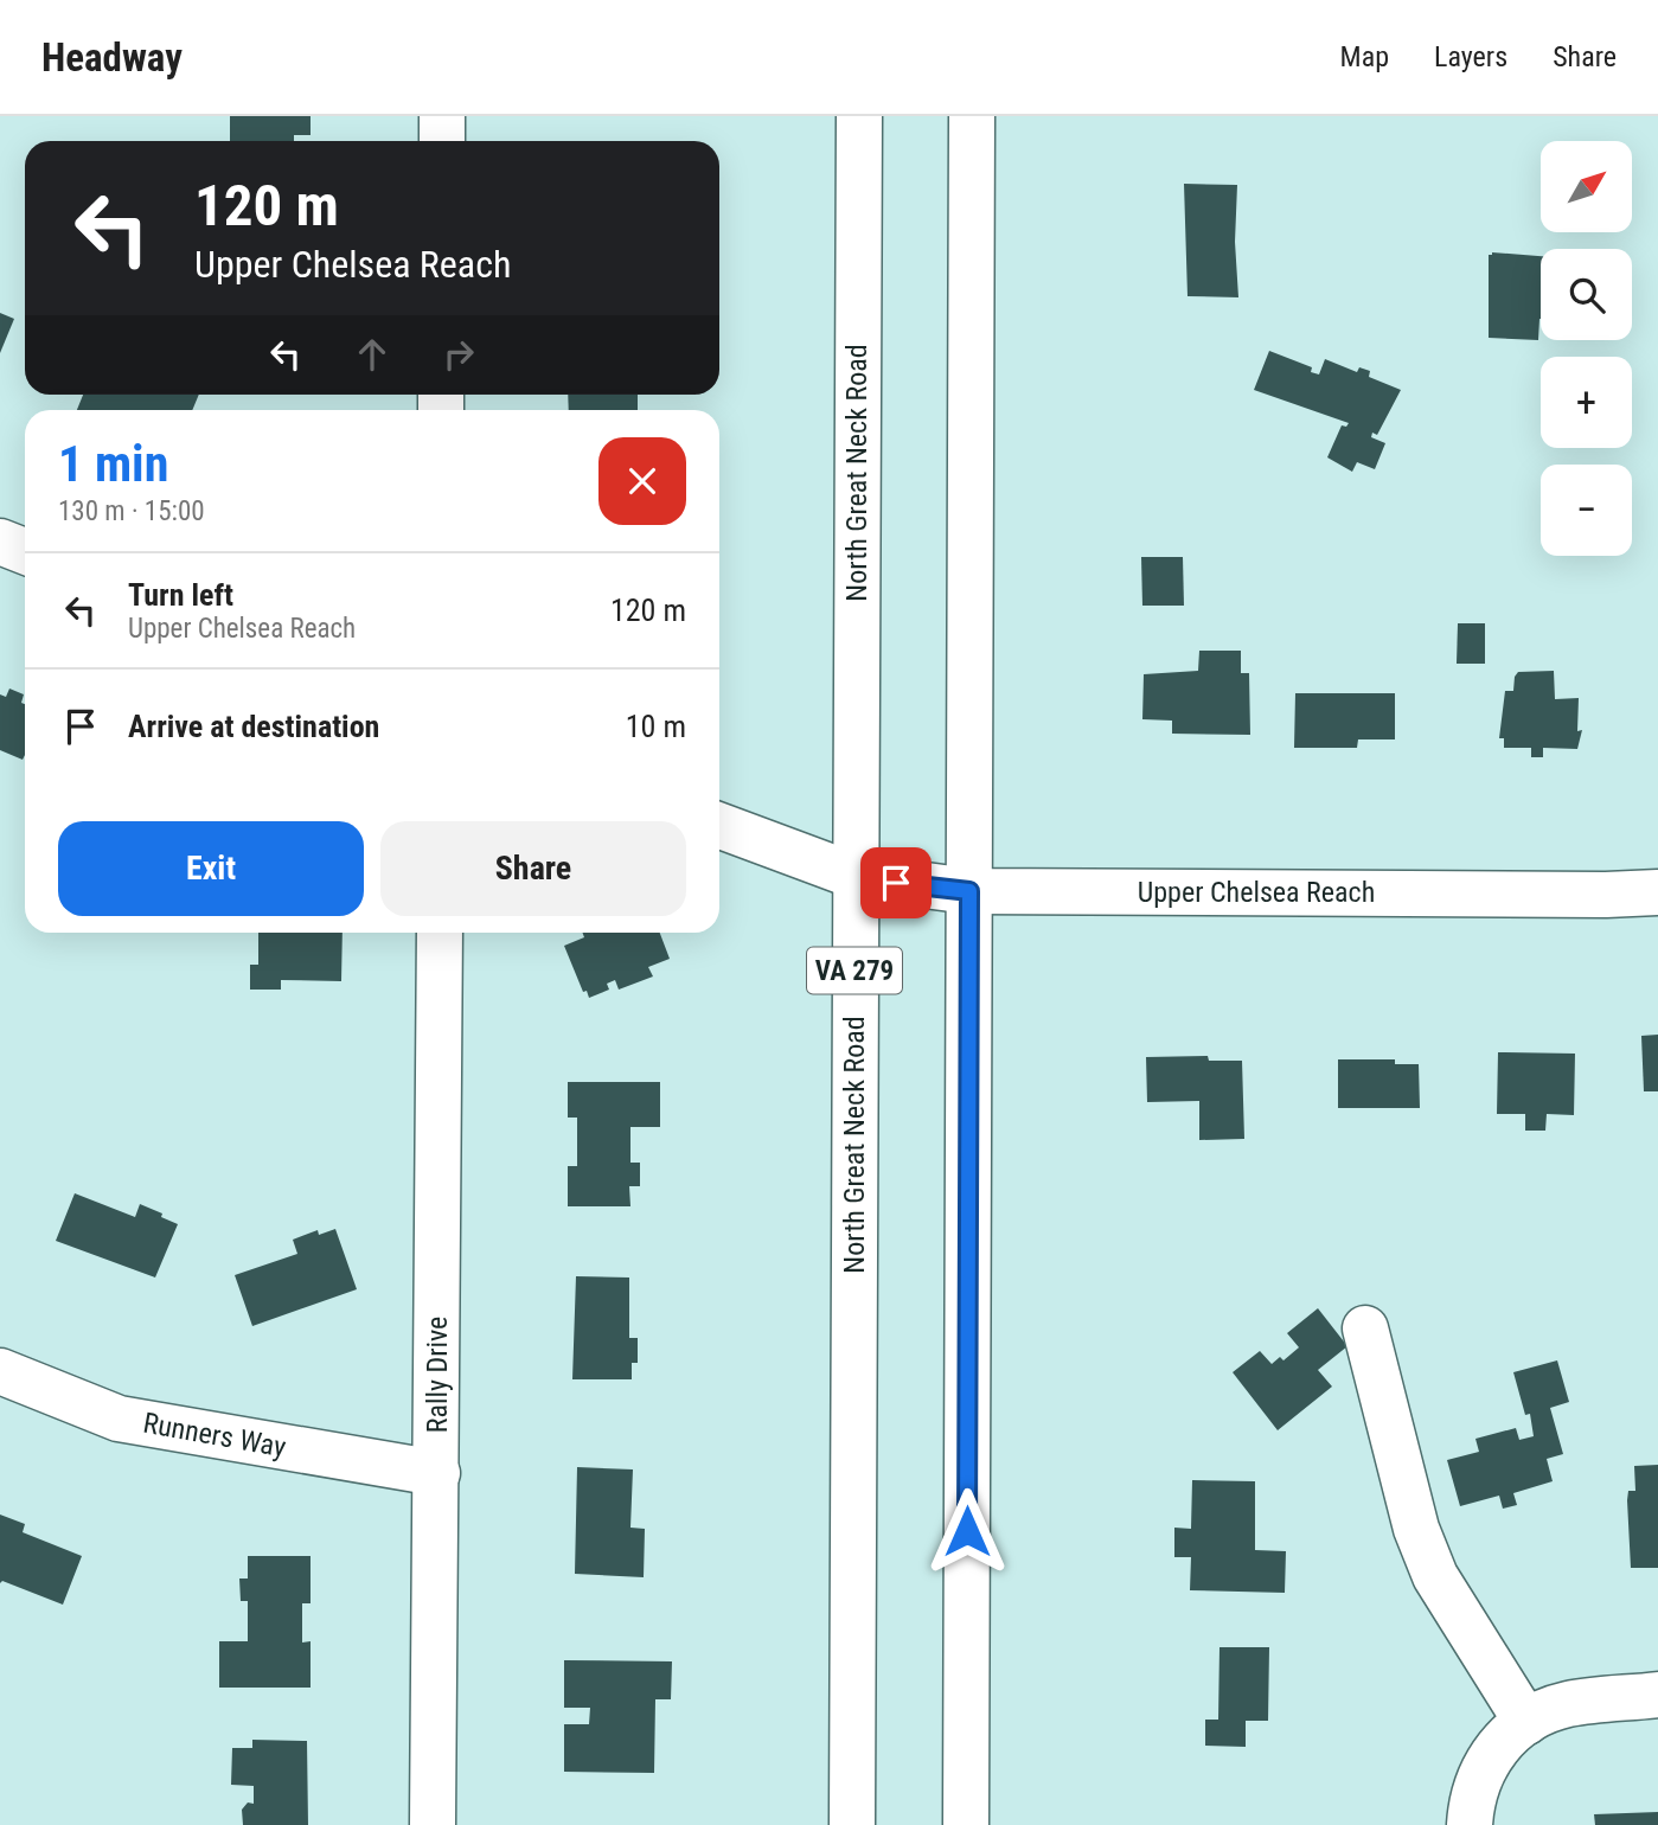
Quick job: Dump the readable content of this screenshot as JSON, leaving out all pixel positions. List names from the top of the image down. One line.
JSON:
{"streets":{"main road":["North Great Neck Road","Upper Chelsea Reach","VA 279","Rally Drive","Runners Way"]},"crossings":[["North Great Neck Road","Upper Chelsea Reach"],["Rally Drive","Runners Way"]],"north":"top right","page":{"header":"Headway","nav":["Map","Layers","Share"],"map_buttons":["+","−"],"turn":["120 m","Upper Chelsea Reach"],"heading":["1 min","130 m · 15:00"],"list":[{"name":"Turn left","note":"Upper Chelsea Reach","value":"120 m"},{"name":"Arrive at destination","value":"10 m"}],"buttons":["Exit","Share"]}}
